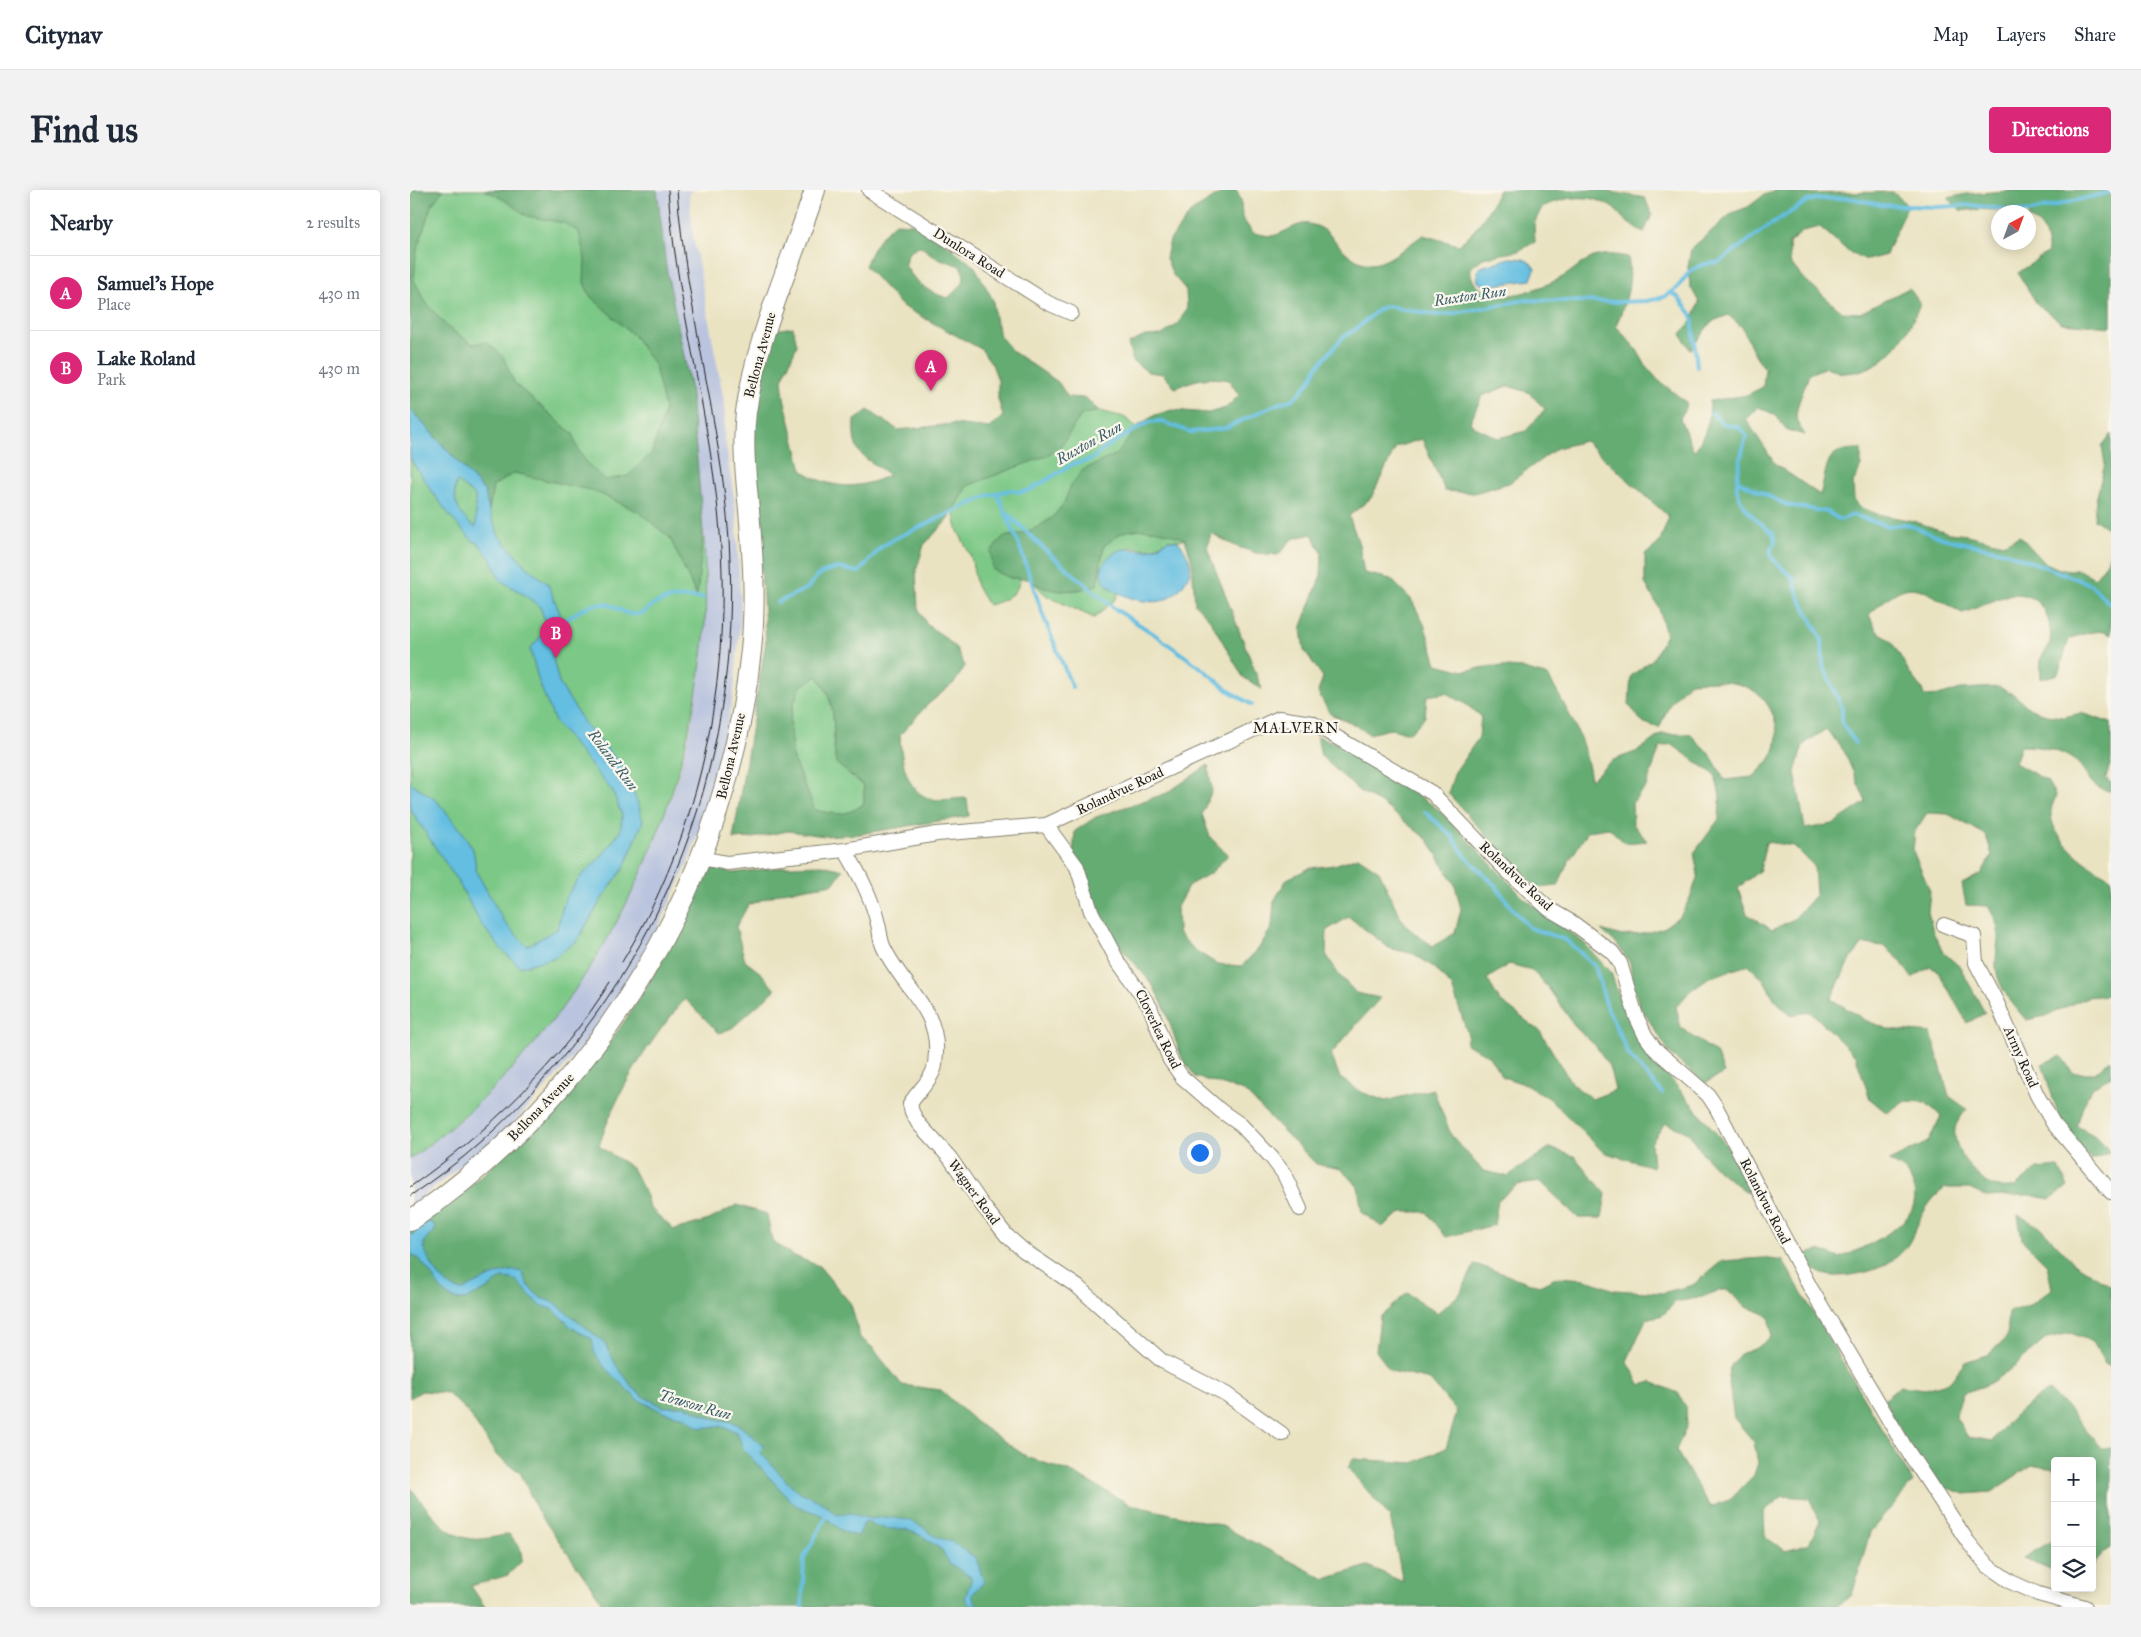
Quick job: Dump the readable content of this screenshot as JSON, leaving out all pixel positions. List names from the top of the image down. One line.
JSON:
{"streets":{"main road":["Bellona Avenue"],"street":["Dunlora Road","Rolandvue Road","Cloverlea Road","Army Road","Wagner Road"]},"crossings":[["Bellona Avenue","Rolandvue Road"],["Rolandvue Road","Cloverlea Road"],["Rolandvue Road","Wagner Road"]],"districts":["MALVERN"],"water":["Ruxton Run","Roland Run","Towson Run"],"north":"top right","page":{"header":"Citynav","nav":["Map","Layers","Share"],"buttons":"Directions","title":"Find us","heading":["Nearby","2 results"],"list":[{"mark":"A","name":"Samuel's Hope","note":"Place","value":"430 m"},{"mark":"B","name":"Lake Roland","note":"Park","value":"430 m"}],"pins":["A","B"],"map_buttons":["+","−"]}}
